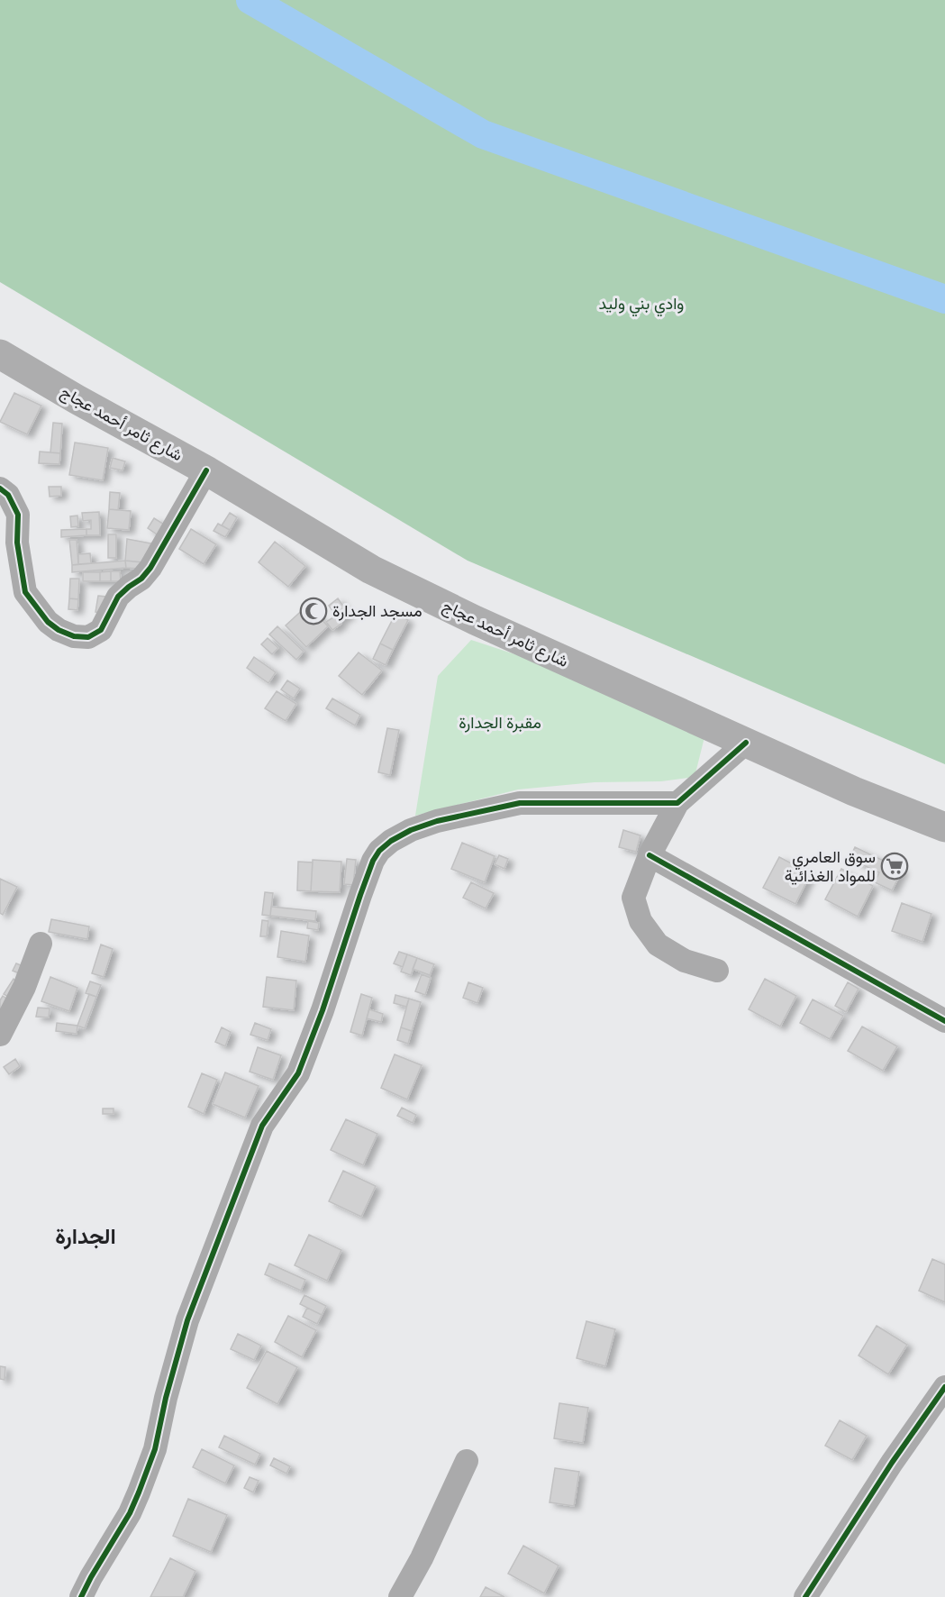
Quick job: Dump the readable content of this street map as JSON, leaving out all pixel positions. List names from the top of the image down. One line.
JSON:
{"streets":{"main road":["شارع ثامر أحمد عجاج"]},"districts":["الجدارة"],"parks":["وادي بني وليد","مقبرة الجدارة"],"places":{"mosque":["مسجد الجدارة"],"supermarket":["سوق العامري للمواد الغذائية"]}}
